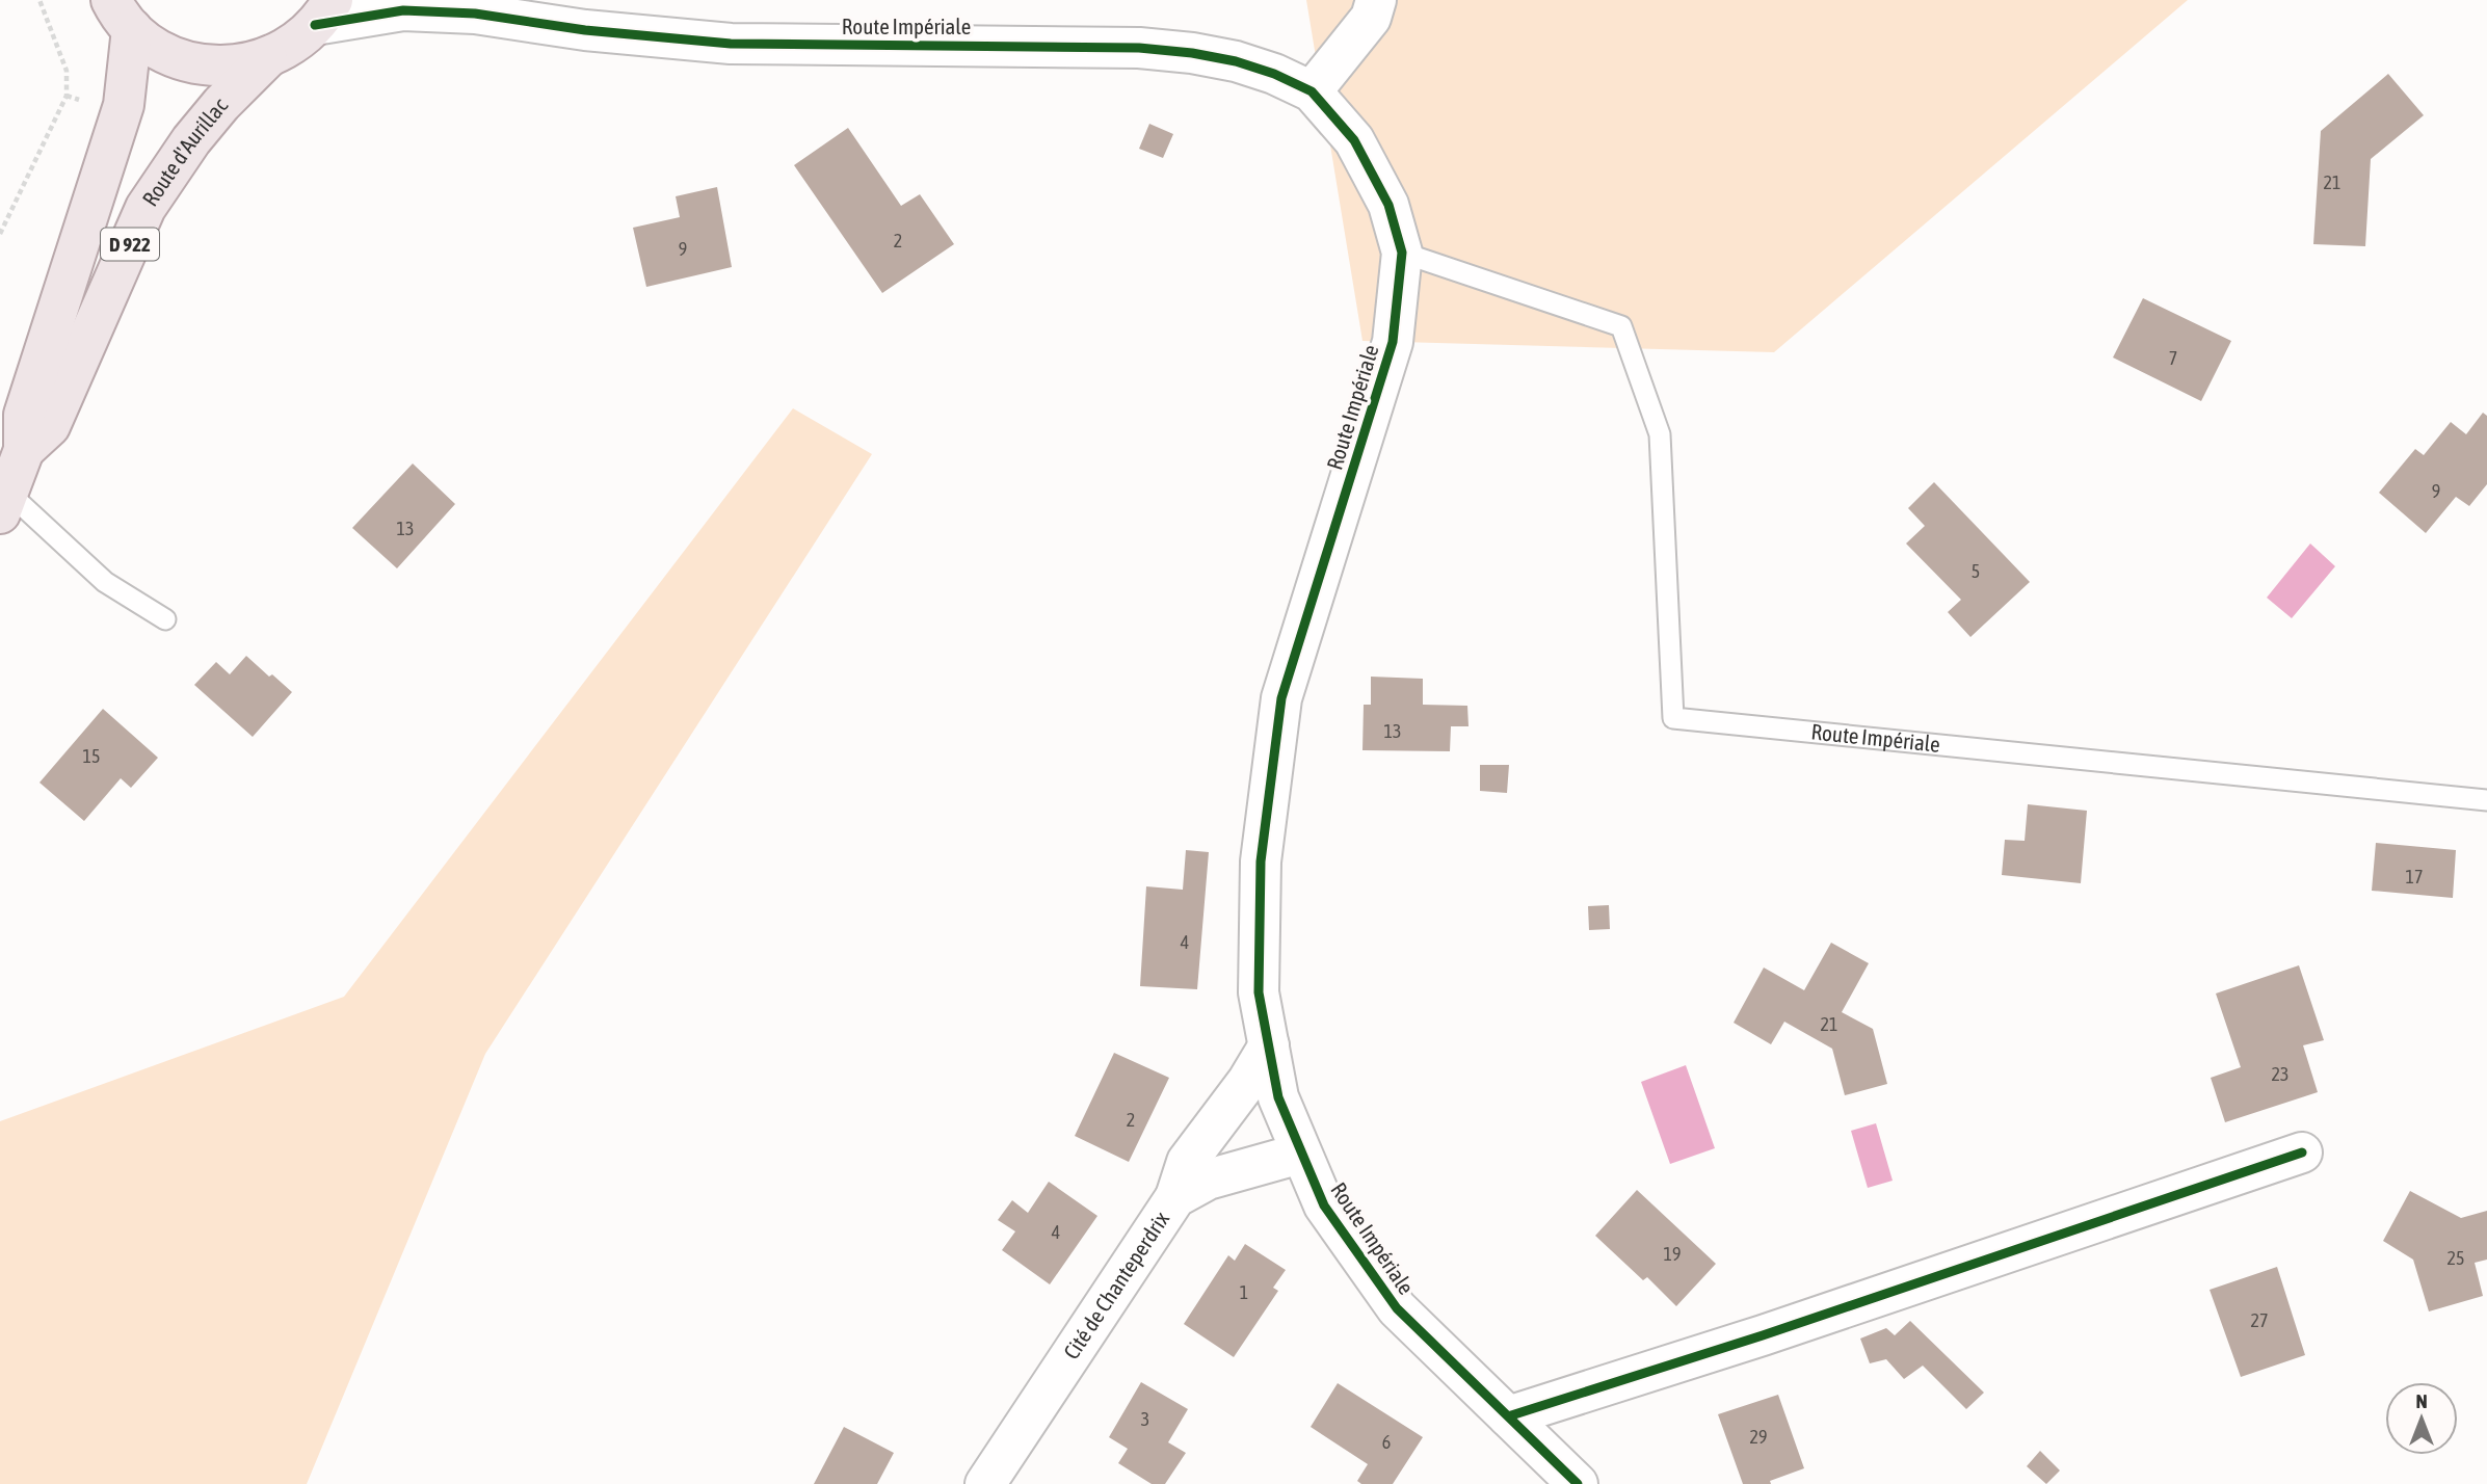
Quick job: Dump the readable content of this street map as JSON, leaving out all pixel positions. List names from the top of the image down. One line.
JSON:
{"streets":{"main road":["Route d'Aurillac","D 922"],"street":["Route Impériale","Cité de Chanteperdrix"]},"crossings":[["Route Impériale","Cité de Chanteperdrix"]],"house_numbers":["21","2","9","7","9","13","5","13","15","17","4","21","23","2","4","19","25","1","27","3","29","6"],"north":"top"}
